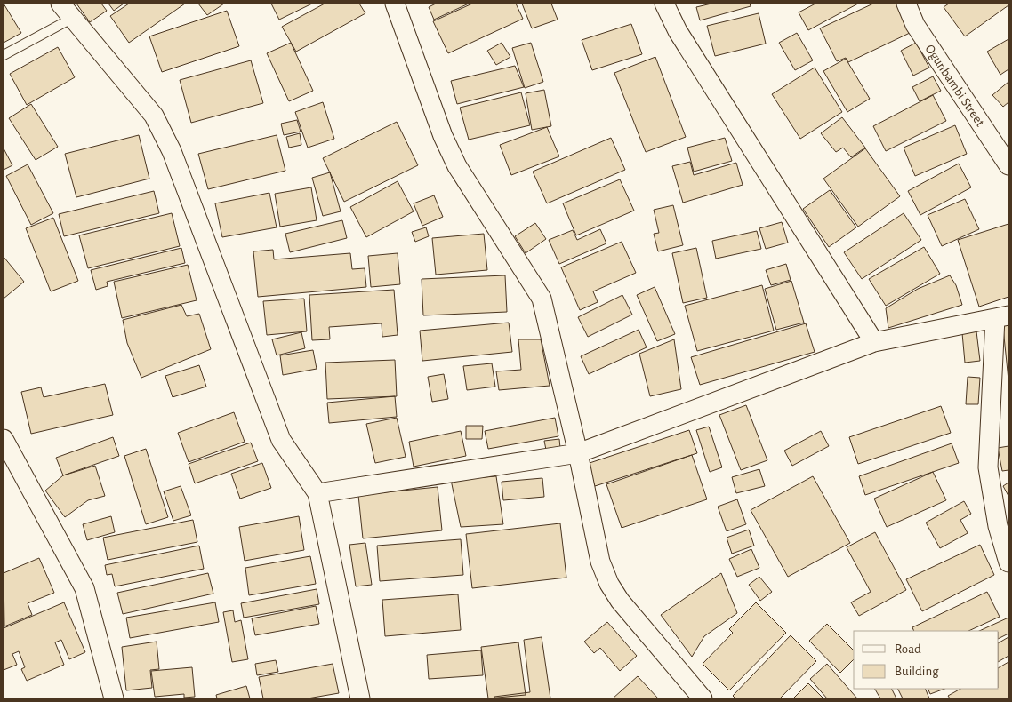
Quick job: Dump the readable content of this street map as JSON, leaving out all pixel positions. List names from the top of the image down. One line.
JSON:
{"streets":{"street":["Ogunbambi Street"]},"legend":["Road","Building"]}
